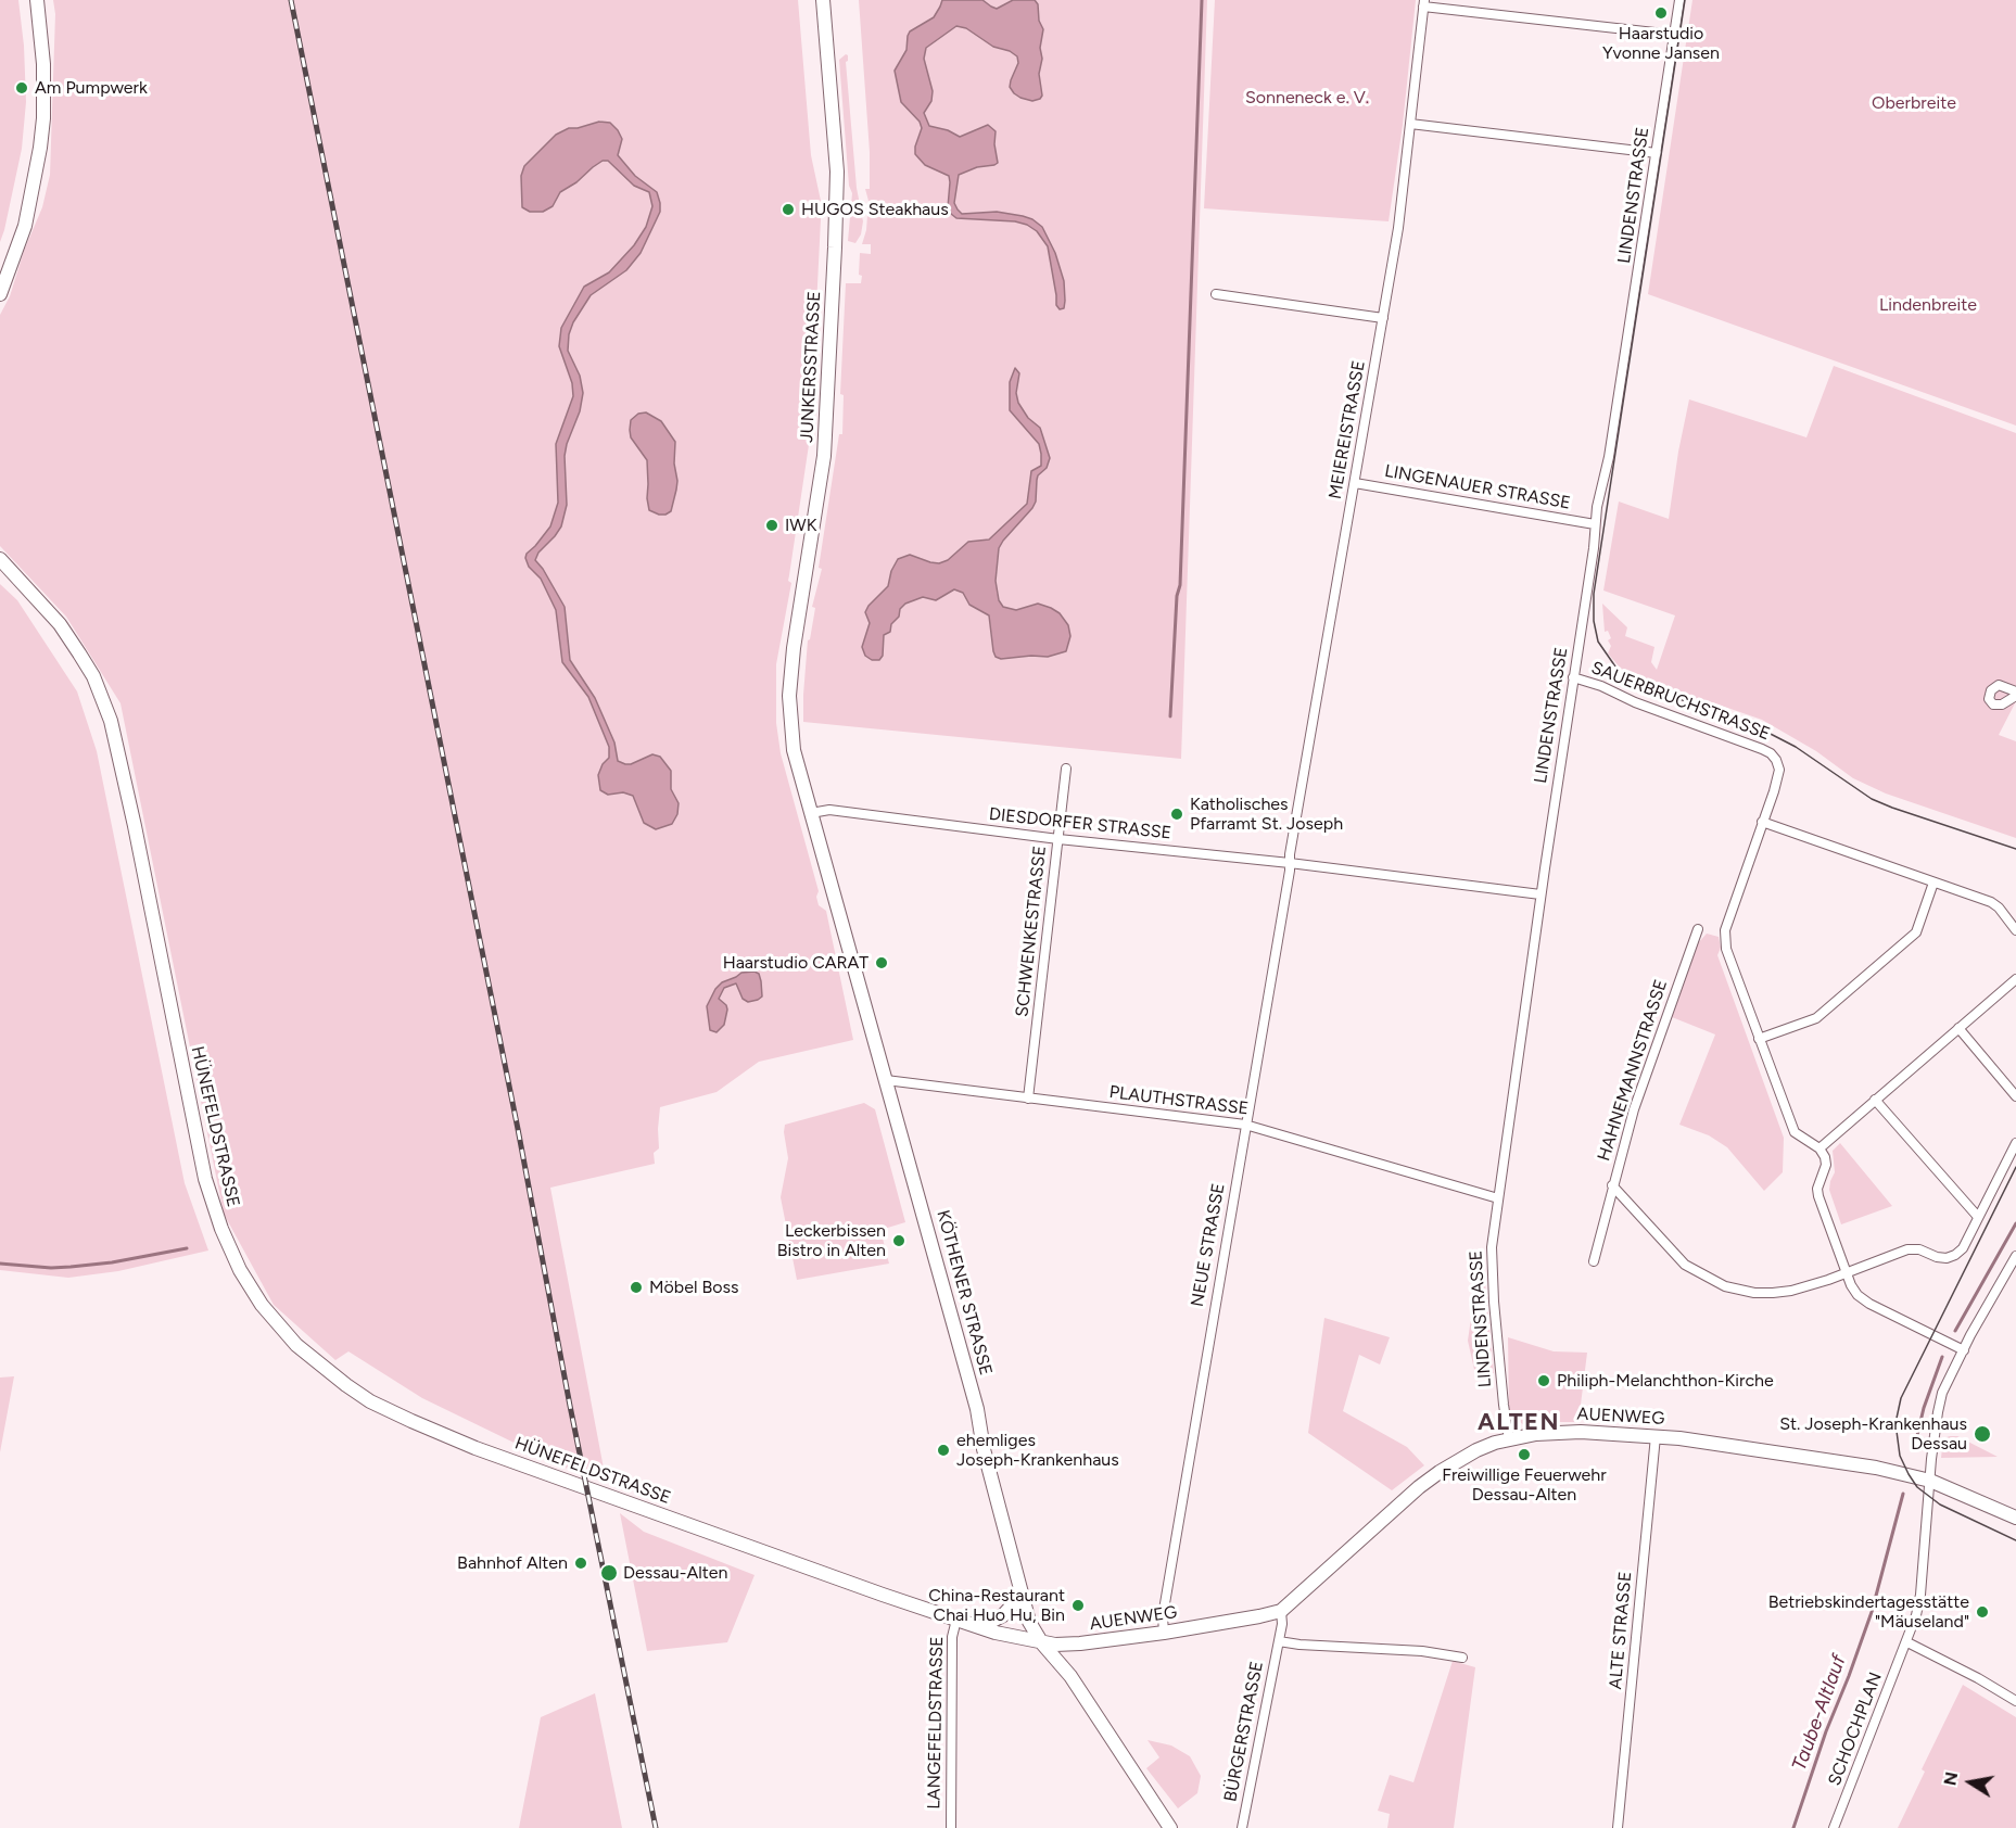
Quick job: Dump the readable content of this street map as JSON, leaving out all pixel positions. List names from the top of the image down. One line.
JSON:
{"streets":{"main road":["JUNKERSSTRASSE","HÜNEFELDSTRASSE","KÖTHENER STRASSE","AUENWEG"],"street":["LINDENSTRASSE","MEIEREISTRASSE","LINGENAUER STRASSE","SAUERBRUCHSTRASSE","DIESDORFER STRASSE","SCHWENKESTRASSE","HAHNEMANNSTRASSE","PLAUTHSTRASSE","NEUE STRASSE","ALTE STRASSE","LANGEFELDSTRASSE","SCHOCHPLAN","BÜRGERSTRASSE"]},"crossings":[["LINDENSTRASSE","LINGENAUER STRASSE"],["LINDENSTRASSE","SAUERBRUCHSTRASSE"],["LINDENSTRASSE","DIESDORFER STRASSE"],["LINDENSTRASSE","PLAUTHSTRASSE"],["LINDENSTRASSE","AUENWEG"],["JUNKERSSTRASSE","KÖTHENER STRASSE"],["MEIEREISTRASSE","LINGENAUER STRASSE"],["MEIEREISTRASSE","DIESDORFER STRASSE"],["MEIEREISTRASSE","NEUE STRASSE"],["DIESDORFER STRASSE","SCHWENKESTRASSE"],["DIESDORFER STRASSE","NEUE STRASSE"],["DIESDORFER STRASSE","KÖTHENER STRASSE"],["SCHWENKESTRASSE","PLAUTHSTRASSE"],["PLAUTHSTRASSE","NEUE STRASSE"],["PLAUTHSTRASSE","KÖTHENER STRASSE"],["HÜNEFELDSTRASSE","KÖTHENER STRASSE"],["HÜNEFELDSTRASSE","AUENWEG"],["HÜNEFELDSTRASSE","LANGEFELDSTRASSE"],["NEUE STRASSE","AUENWEG"],["KÖTHENER STRASSE","AUENWEG"],["AUENWEG","ALTE STRASSE"],["AUENWEG","SCHOCHPLAN"],["AUENWEG","BÜRGERSTRASSE"]],"districts":["ALTEN"],"water":["Taube-Altlauf"],"parks":["Sonneneck e. V.","Oberbreite","Lindenbreite"],"places":["Haarstudio Yvonne Jansen","Am Pumpwerk","HUGOS Steakhaus","IWK","Katholisches Pfarramt St. Joseph","Haarstudio CARAT","Leckerbissen Bistro in Alten","Möbel Boss","Philiph-Melanchthon-Kirche","St. Joseph-Krankenhaus Dessau","ehemliges Joseph-Krankenhaus","Freiwillige Feuerwehr Dessau-Alten","Bahnhof Alten","Dessau-Alten","China-Restaurant Chai Huo Hu, Bin","Betriebskindertagesstätte \"Mäuseland\""],"north":"left"}
